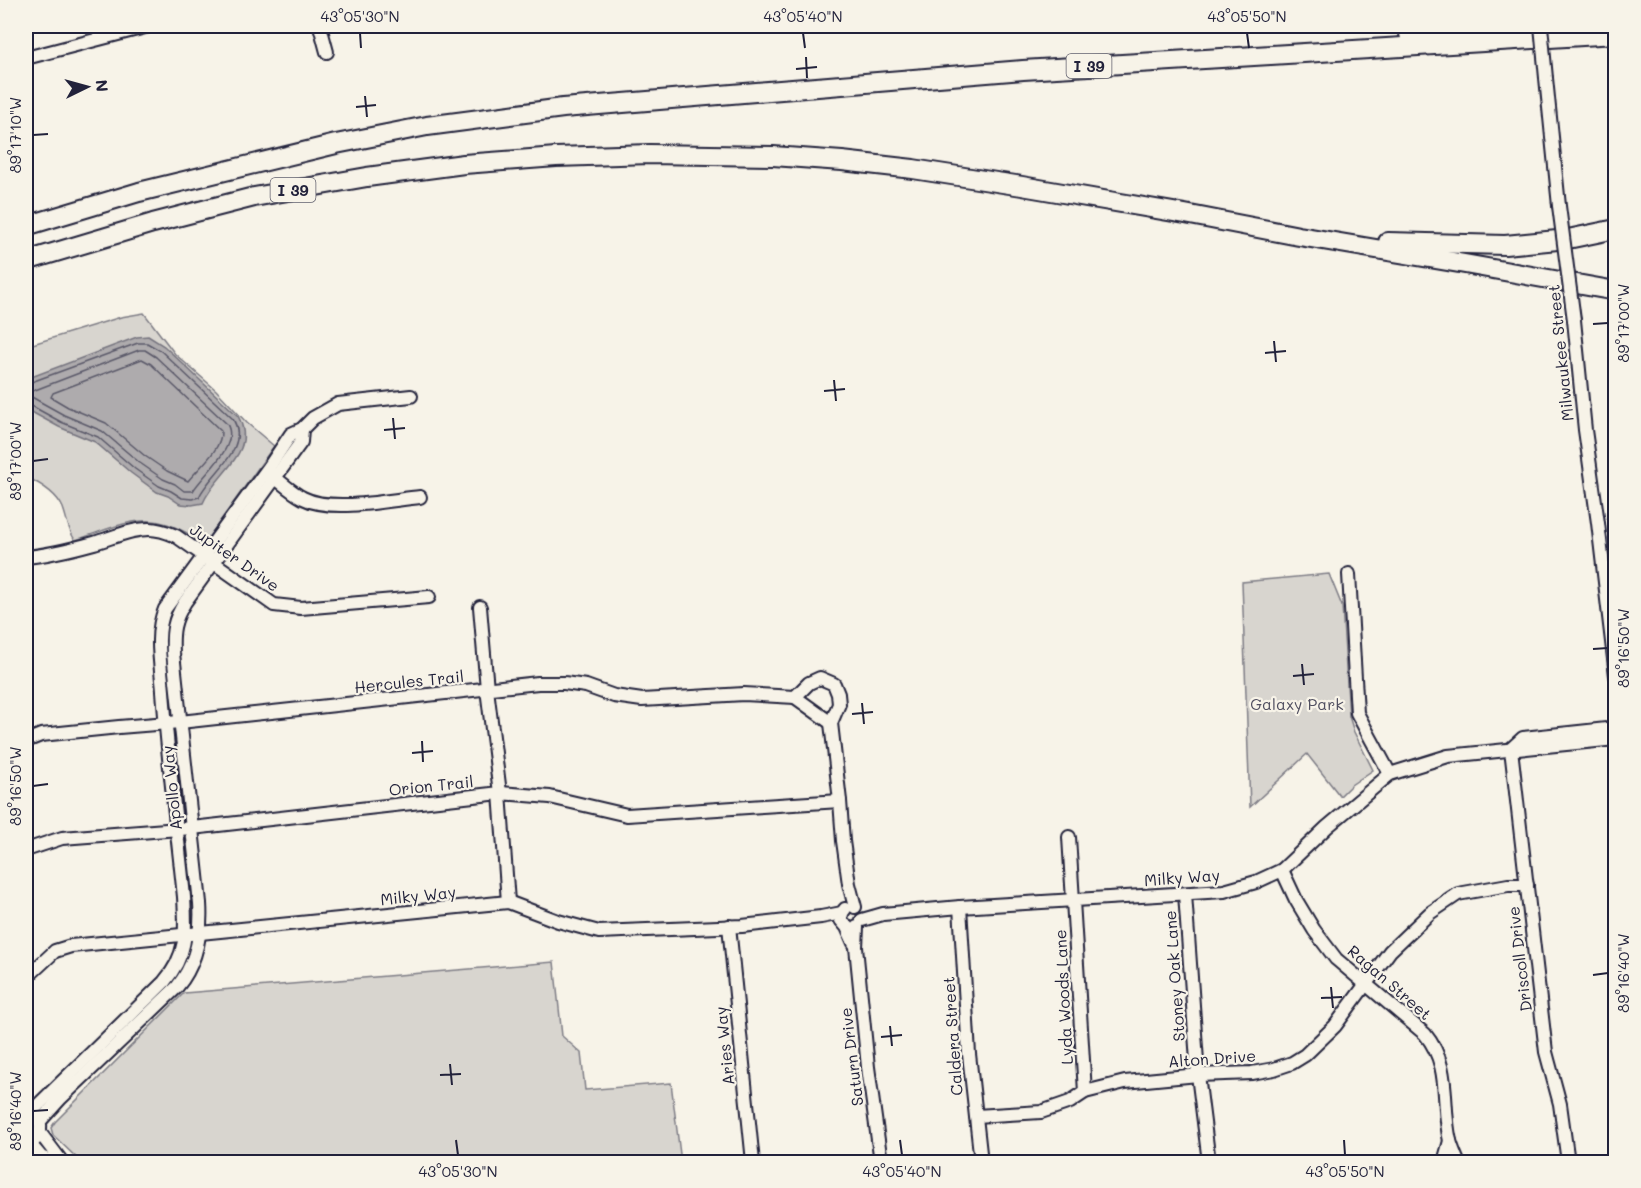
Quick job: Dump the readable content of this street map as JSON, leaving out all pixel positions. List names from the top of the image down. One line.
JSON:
{"streets":{"highway":["I 39"],"street":["Milwaukee Street","Jupiter Drive","Hercules Trail","Orion Trail","Apollo Way","Milky Way","Driscoll Drive","Stoney Oak Lane","Ragan Street","Lyda Woods Lane","Caldera Street","Aries Way","Saturn Drive","Alton Drive"]},"crossings":[["Jupiter Drive","Apollo Way"],["Hercules Trail","Apollo Way"],["Orion Trail","Apollo Way"],["Orion Trail","Saturn Drive"],["Apollo Way","Milky Way"],["Milky Way","Driscoll Drive"],["Milky Way","Stoney Oak Lane"],["Milky Way","Ragan Street"],["Milky Way","Lyda Woods Lane"],["Milky Way","Caldera Street"],["Milky Way","Aries Way"],["Milky Way","Saturn Drive"],["Driscoll Drive","Alton Drive"],["Stoney Oak Lane","Alton Drive"],["Ragan Street","Alton Drive"],["Lyda Woods Lane","Alton Drive"],["Caldera Street","Alton Drive"]],"parks":["Galaxy Park"],"north":"right","coordinates":["43°05'30\"N","43°05'40\"N","43°05'50\"N","89°17'10\"W","89°17'00\"W","89°16'50\"W","89°16'40\"W"]}
